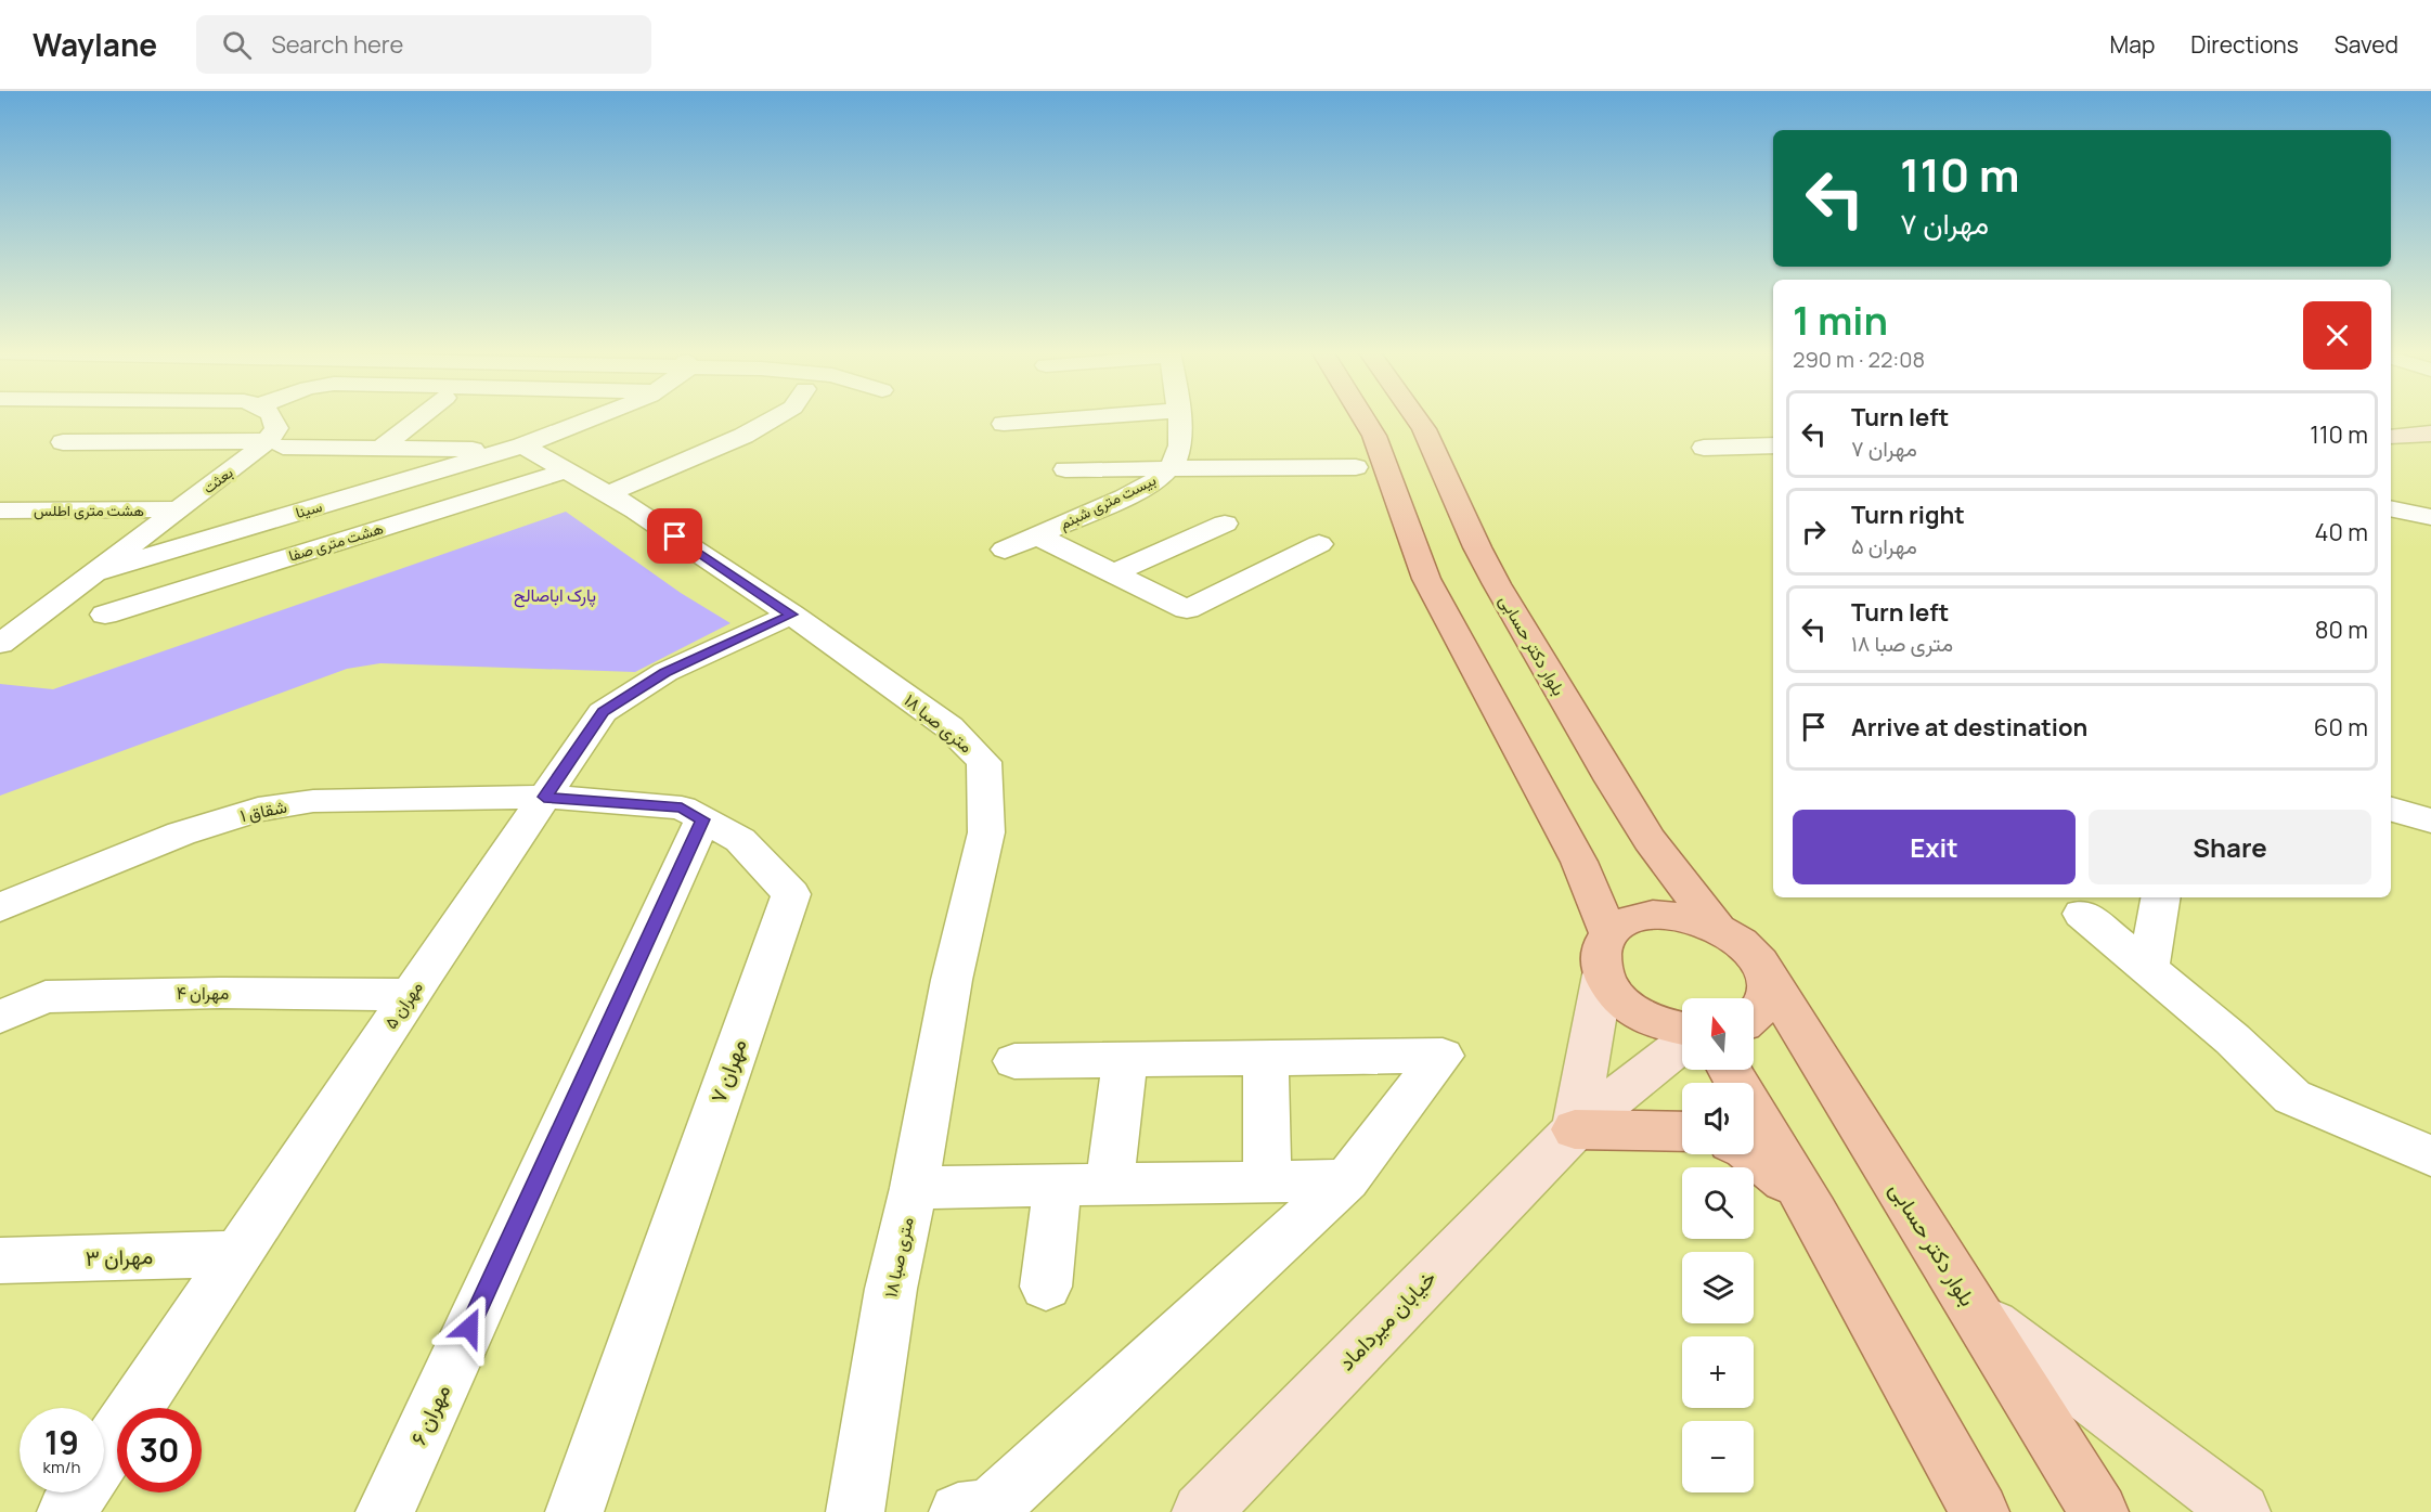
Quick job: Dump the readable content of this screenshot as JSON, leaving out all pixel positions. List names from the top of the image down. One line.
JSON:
{"streets":{"main road":["بلوار دکتر حسابی","خیابان میرداماد"],"street":["بعثت","بیست متری شبنم","سینا","هشت متری اطلس","هشت متری صفا","متری صبا ۱۸","شقاق ۱","مهران ۴","مهران ۵","مهران ۷","مهران ۳","مهران ۶"]},"crossings":[["بعثت","سینا"],["بعثت","هشت متری اطلس"],["سینا","متری صبا ۱۸"],["هشت متری صفا","متری صبا ۱۸"],["متری صبا ۱۸","مهران ۵"],["شقاق ۱","مهران ۵"],["شقاق ۱","مهران ۷"],["مهران ۴","مهران ۵"],["مهران ۵","مهران ۷"],["مهران ۵","مهران ۳"],["مهران ۷","مهران ۶"]],"parks":["پارک اباصالح"],"north":"top","page":{"header":"Waylane","search":"Search here","nav":["Map","Directions","Saved"],"turn":["110 m","مهران ۷"],"heading":["1 min","290 m · 22:08"],"list":[{"name":"Turn left","note":"مهران ۷","value":"110 m"},{"name":"Turn right","note":"مهران ۵","value":"40 m"},{"name":"Turn left","note":"متری صبا ۱۸","value":"80 m"},{"name":"Arrive at destination","value":"60 m"}],"buttons":["Exit","Share"],"map_buttons":["+","−"],"speed":"19 km/h","limit":"30"}}
